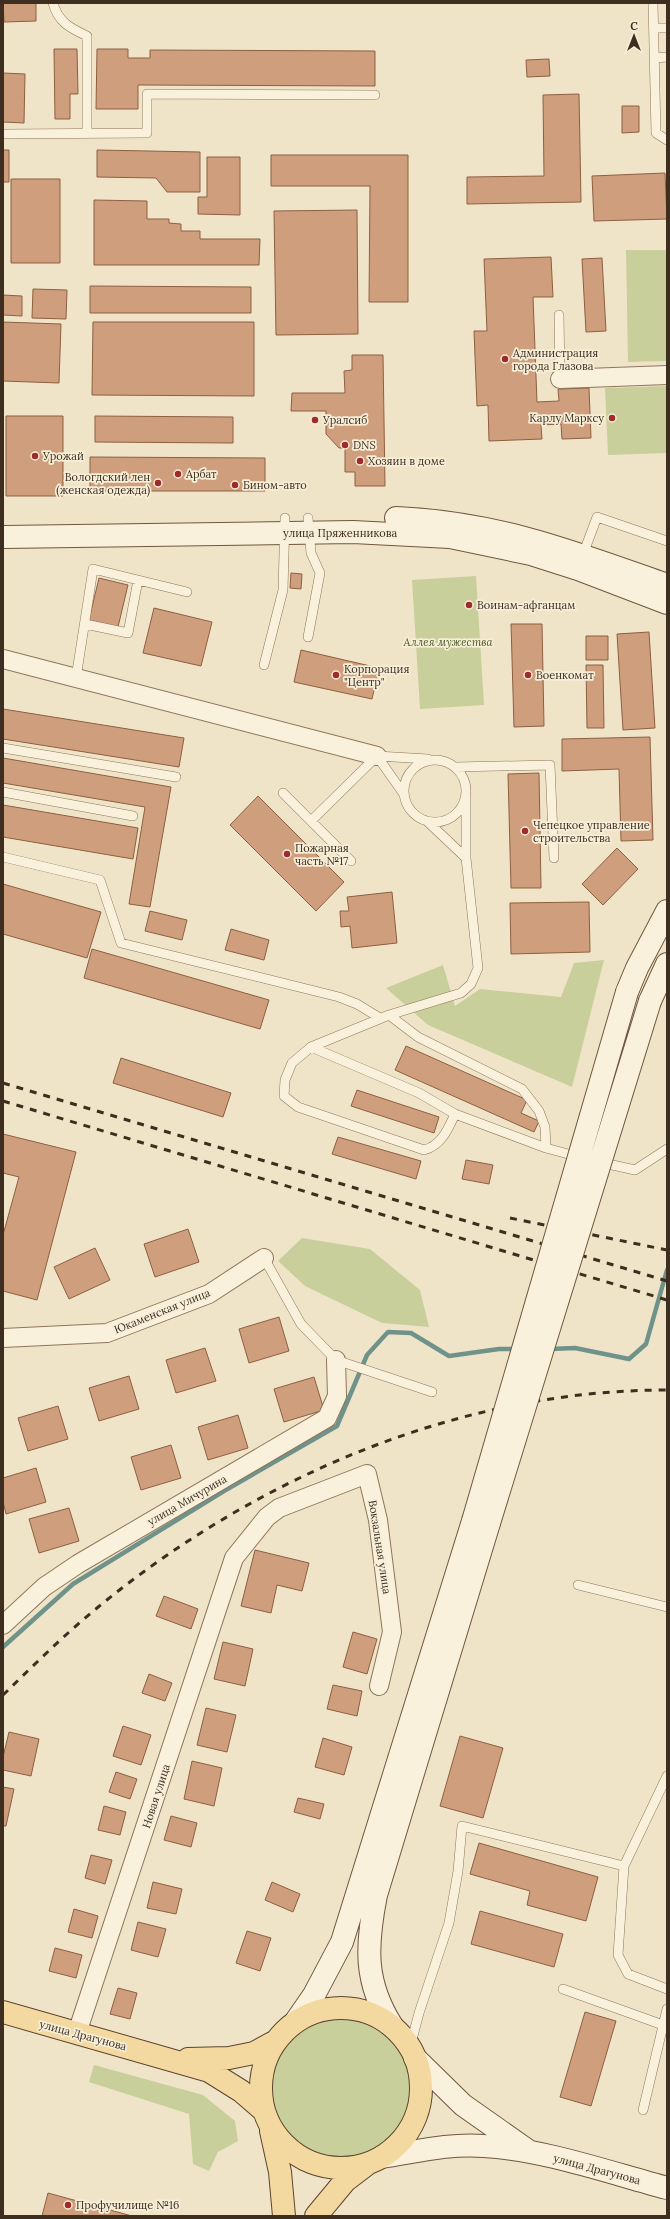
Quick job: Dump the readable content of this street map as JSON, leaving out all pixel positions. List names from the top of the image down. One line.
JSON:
{"streets":{"main road":["улица Пряженникова","улица Драгунова"],"street":["Юкаменская улица","улица Мичурина","Вокзальная улица","Новая улица"]},"crossings":[["Вокзальная улица","Новая улица"],["Новая улица","улица Драгунова"]],"parks":["Аллея мужества"],"places":["Администрация города Глазова","Карлу Марксу","Уралсиб","DNS","Урожай","Хозяин в доме","Арбат","Вологдский лен (женская одежда)","Бином-авто","Воинам-афганцам","Корпорация \"Центр\"","Военкомат","Чепецкое управление строительства","Пожарная часть №17","Профучилище №16"],"north":"top"}
